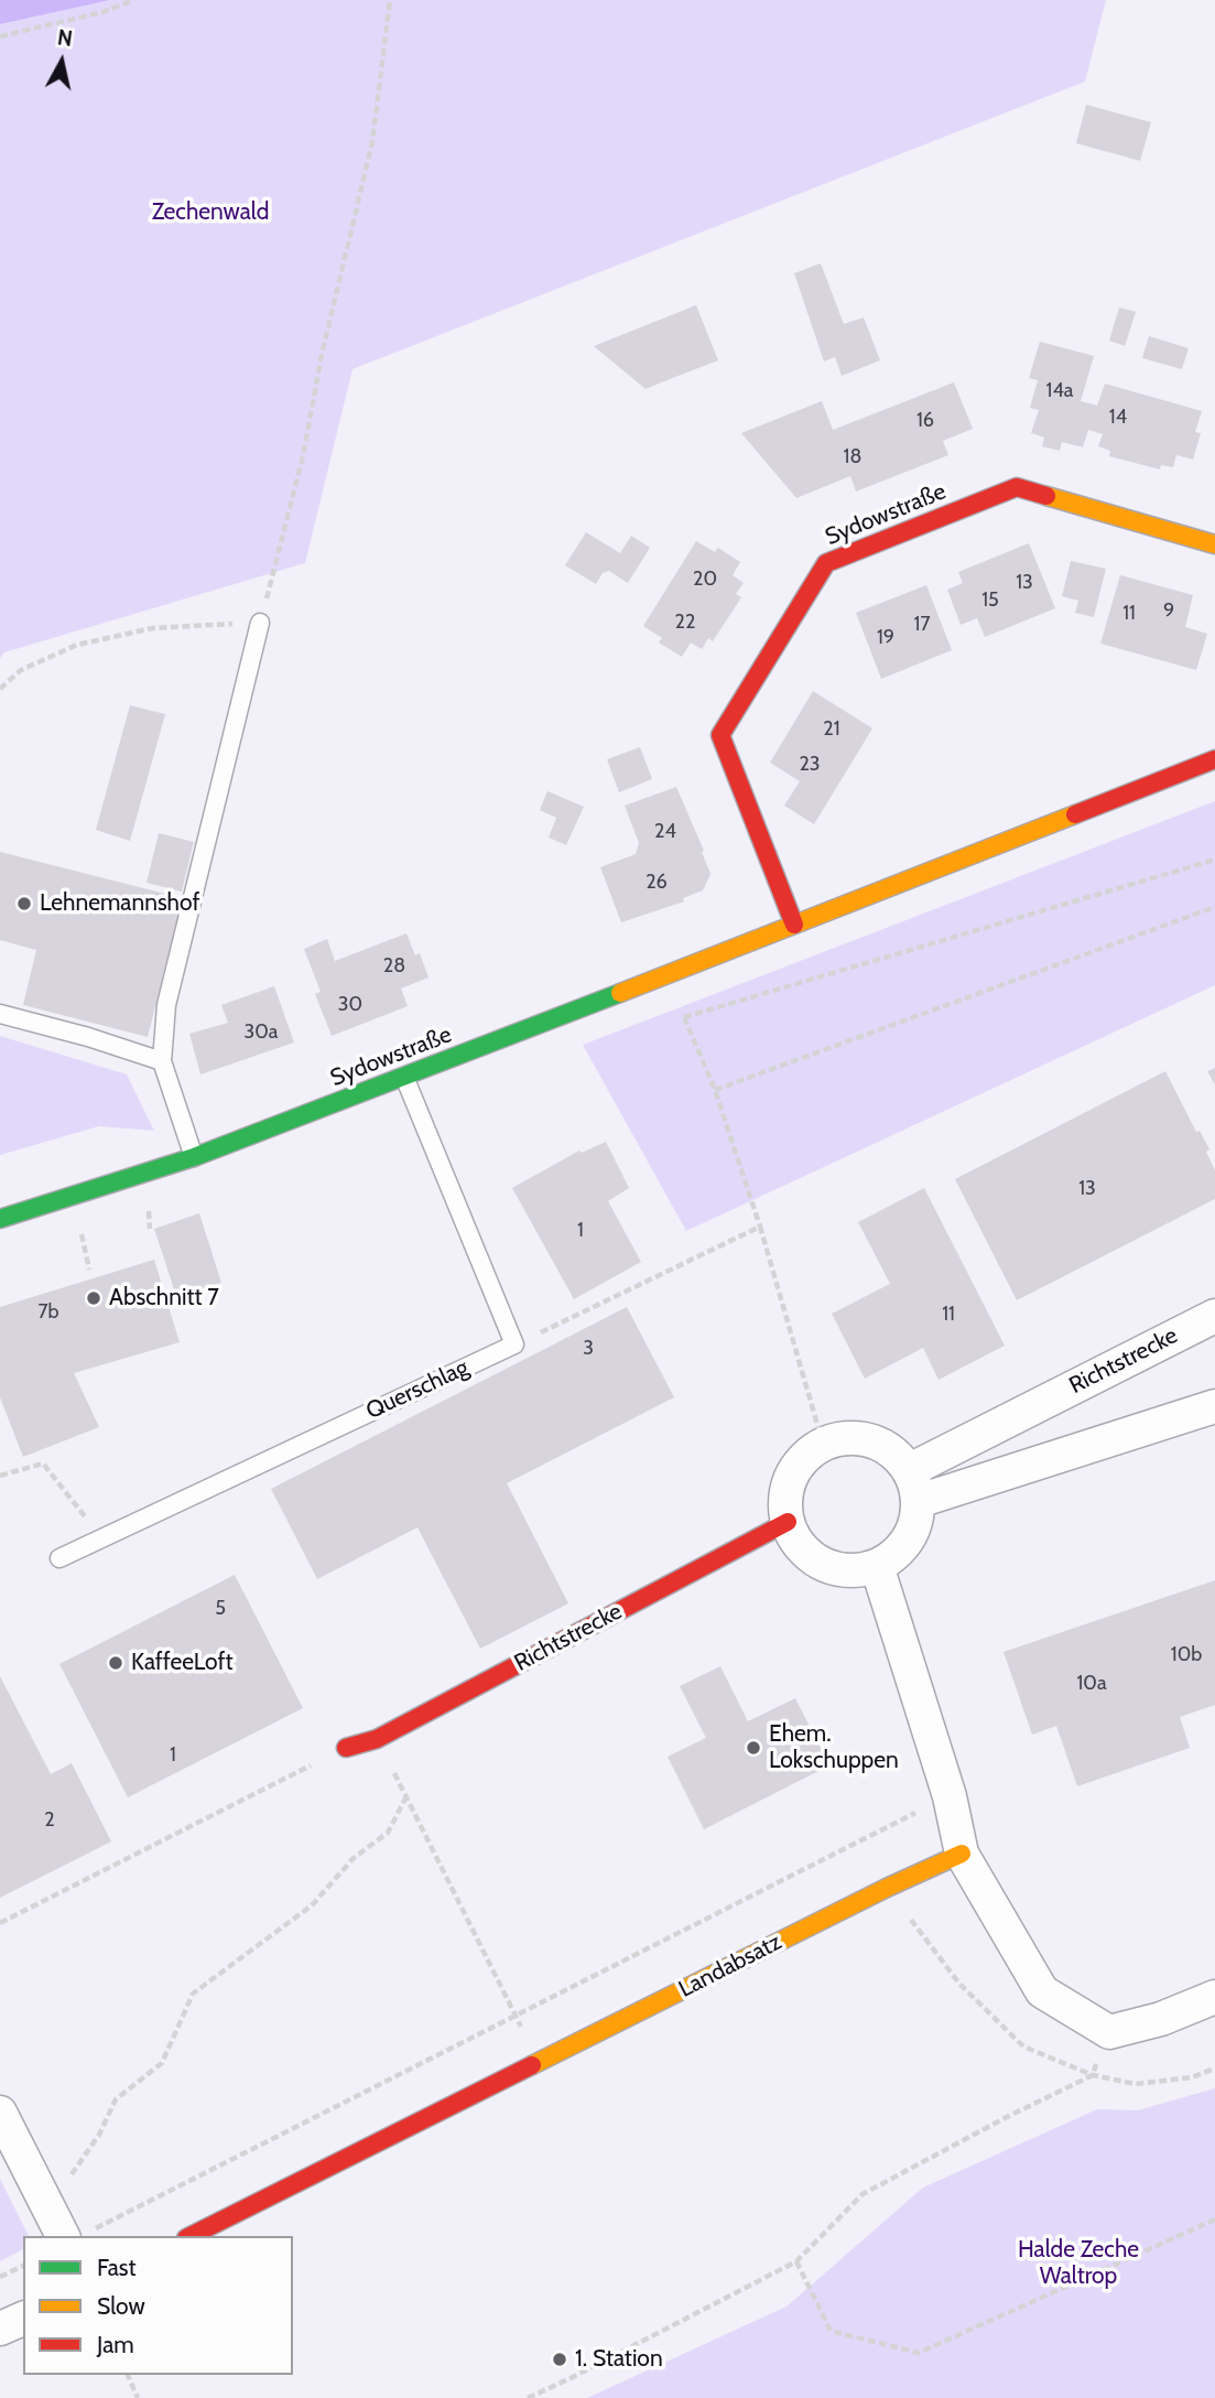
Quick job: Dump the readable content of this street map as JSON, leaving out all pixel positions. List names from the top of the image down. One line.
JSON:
{"streets":{"street":["Sydowstraße","Richtstrecke","Landabsatz"],"lane":["Querschlag"]},"parks":["Zechenwald","Halde Zeche Waltrop"],"places":["Lehnemannshof","Abschnitt 7","KaffeeLoft","Ehem. Lokschuppen","1. Station"],"house_numbers":["14a","14","16","18","20","13","15","9","11","22","17","19","21","23","24","26","28","30","30a","13","1","7b","11","3","5","10b","10a","1","2"],"legend":["Fast","Slow","Jam"],"north":"top"}
